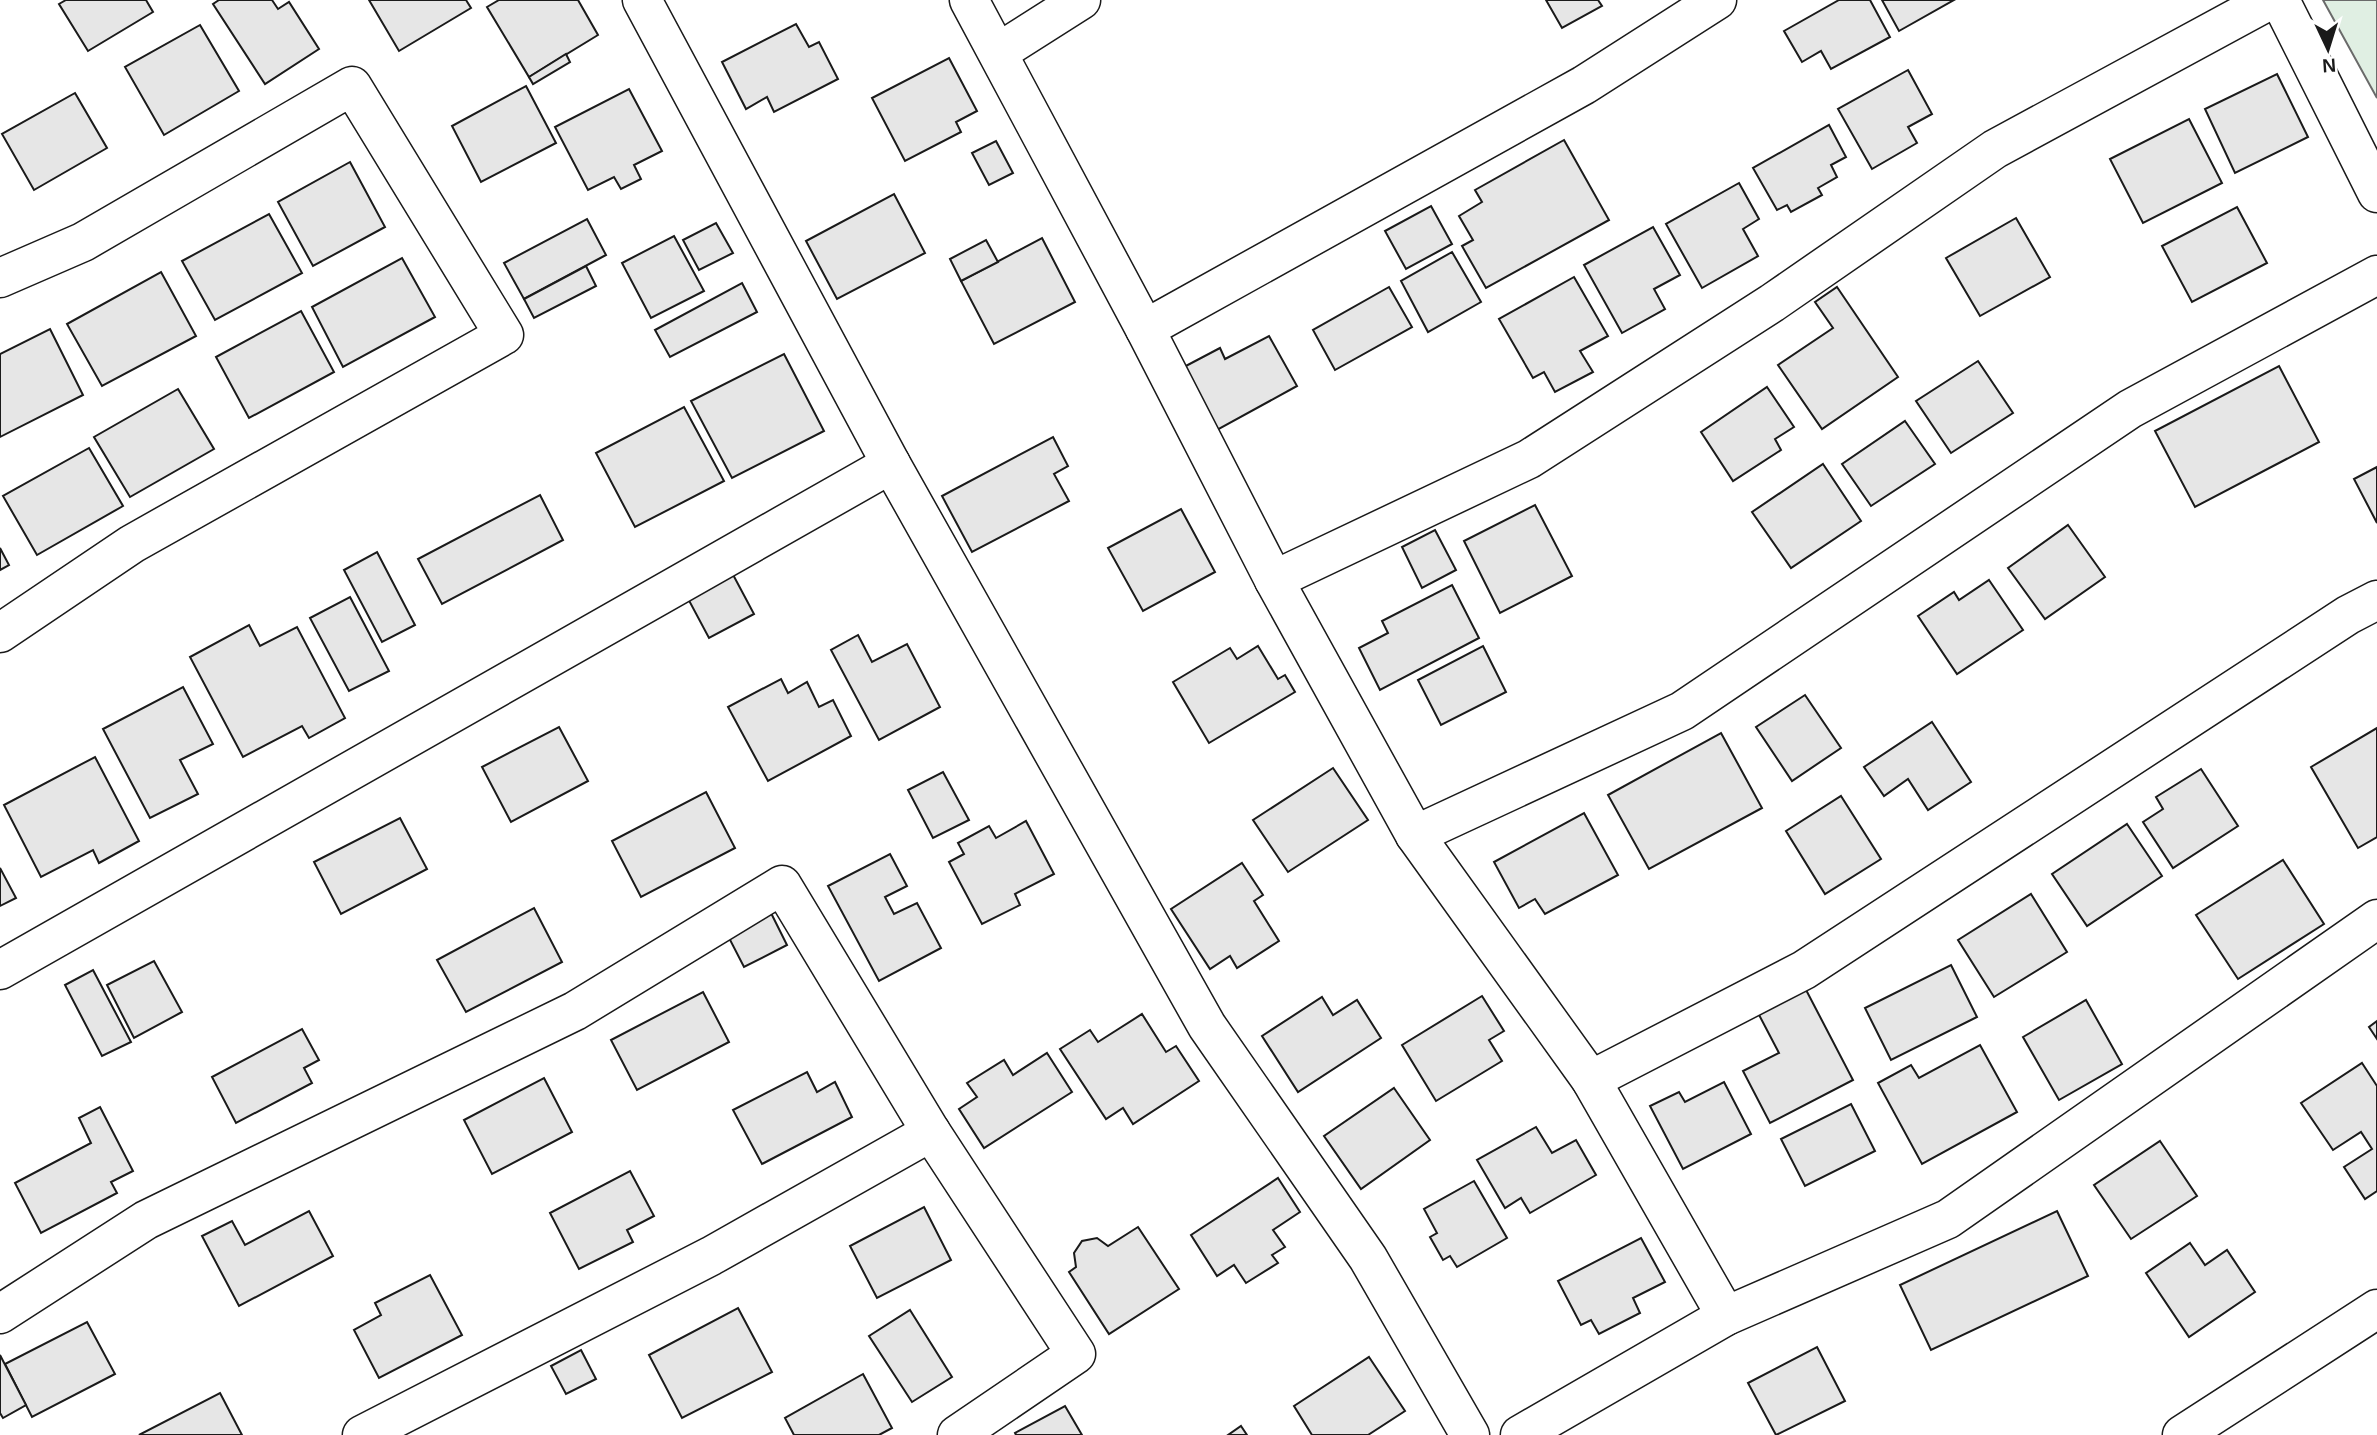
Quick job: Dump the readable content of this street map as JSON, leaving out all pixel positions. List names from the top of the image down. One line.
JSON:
{"north":"bottom"}
